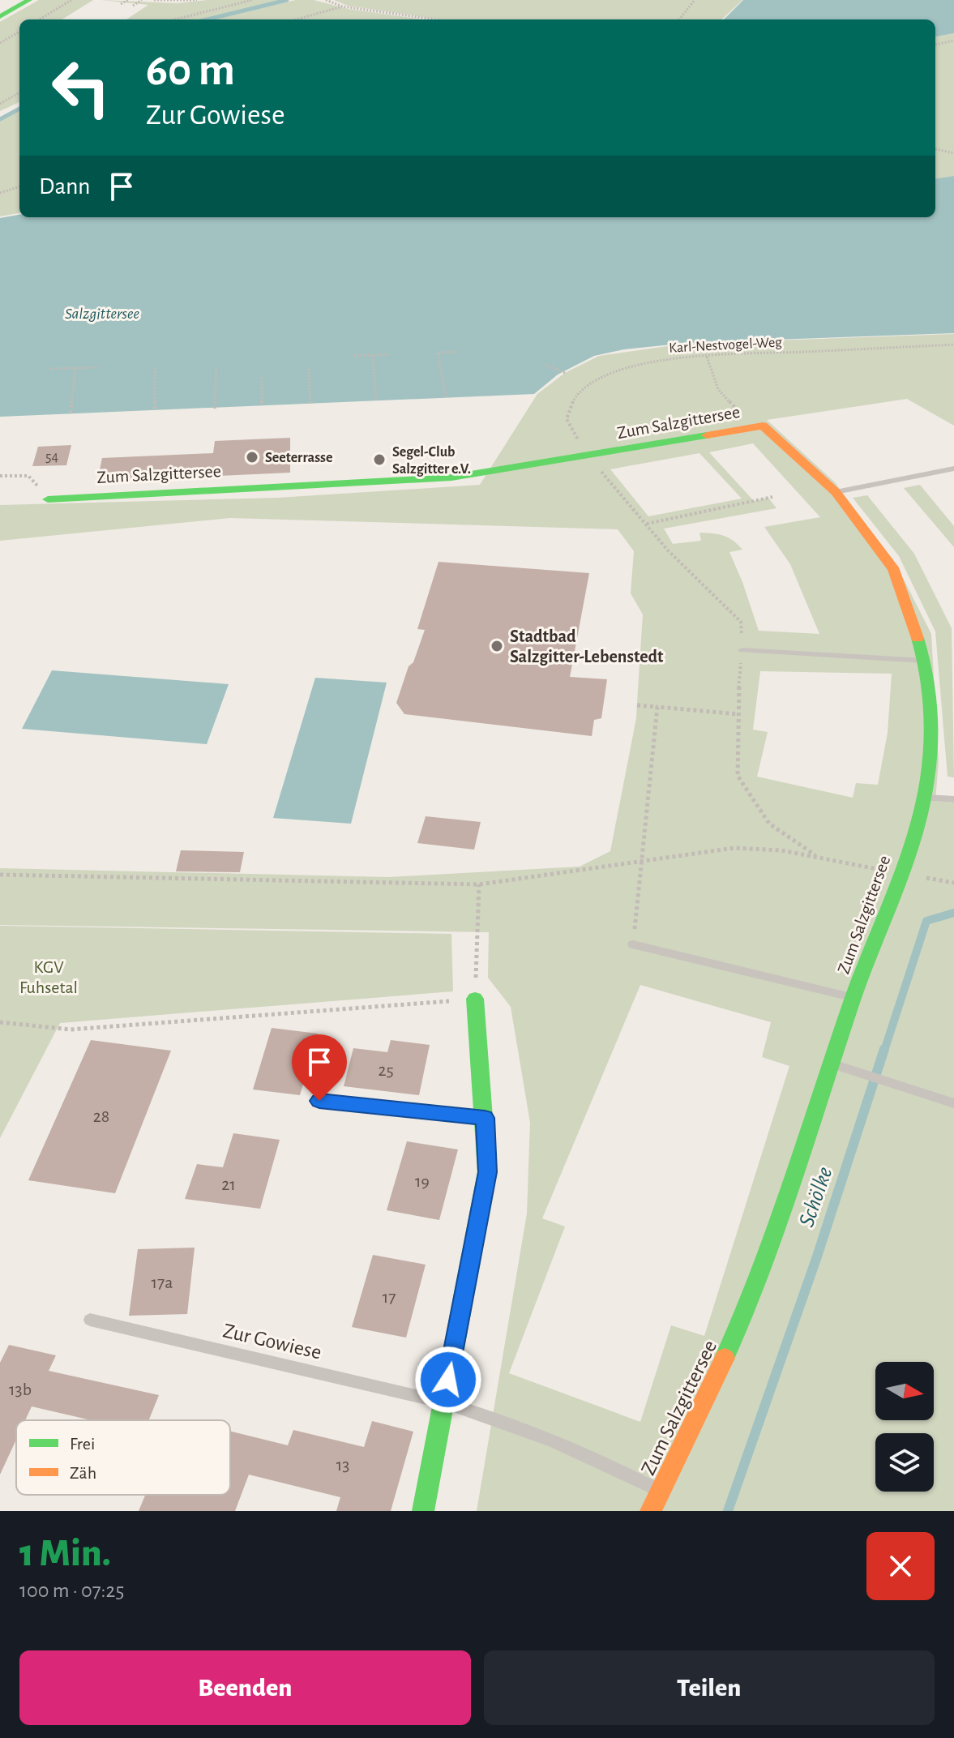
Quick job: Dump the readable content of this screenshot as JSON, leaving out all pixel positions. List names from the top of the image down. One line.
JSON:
{"streets":{"street":["Zum Salzgittersee"],"lane":["Zur Gowiese"],"path":["Karl-Nestvogel-Weg"]},"crossings":[["Karl-Nestvogel-Weg","Zum Salzgittersee"],["Zum Salzgittersee","Zur Gowiese"]],"water":["Salzgittersee","Schölke"],"parks":["KGV Fuhsetal"],"places":["Seeterrasse","Segel-Club Salzgitter e.V.","Stadtbad Salzgitter-Lebenstedt"],"house_numbers":["54","25","28","19","21","17a","17","13b","13"],"legend":["Frei","Zäh"],"north":"right","page":{"turn":["60 m","Zur Gowiese"],"then":"Dann","heading":["1 Min.","100 m · 07:25"],"buttons":["Beenden","Teilen"]}}
